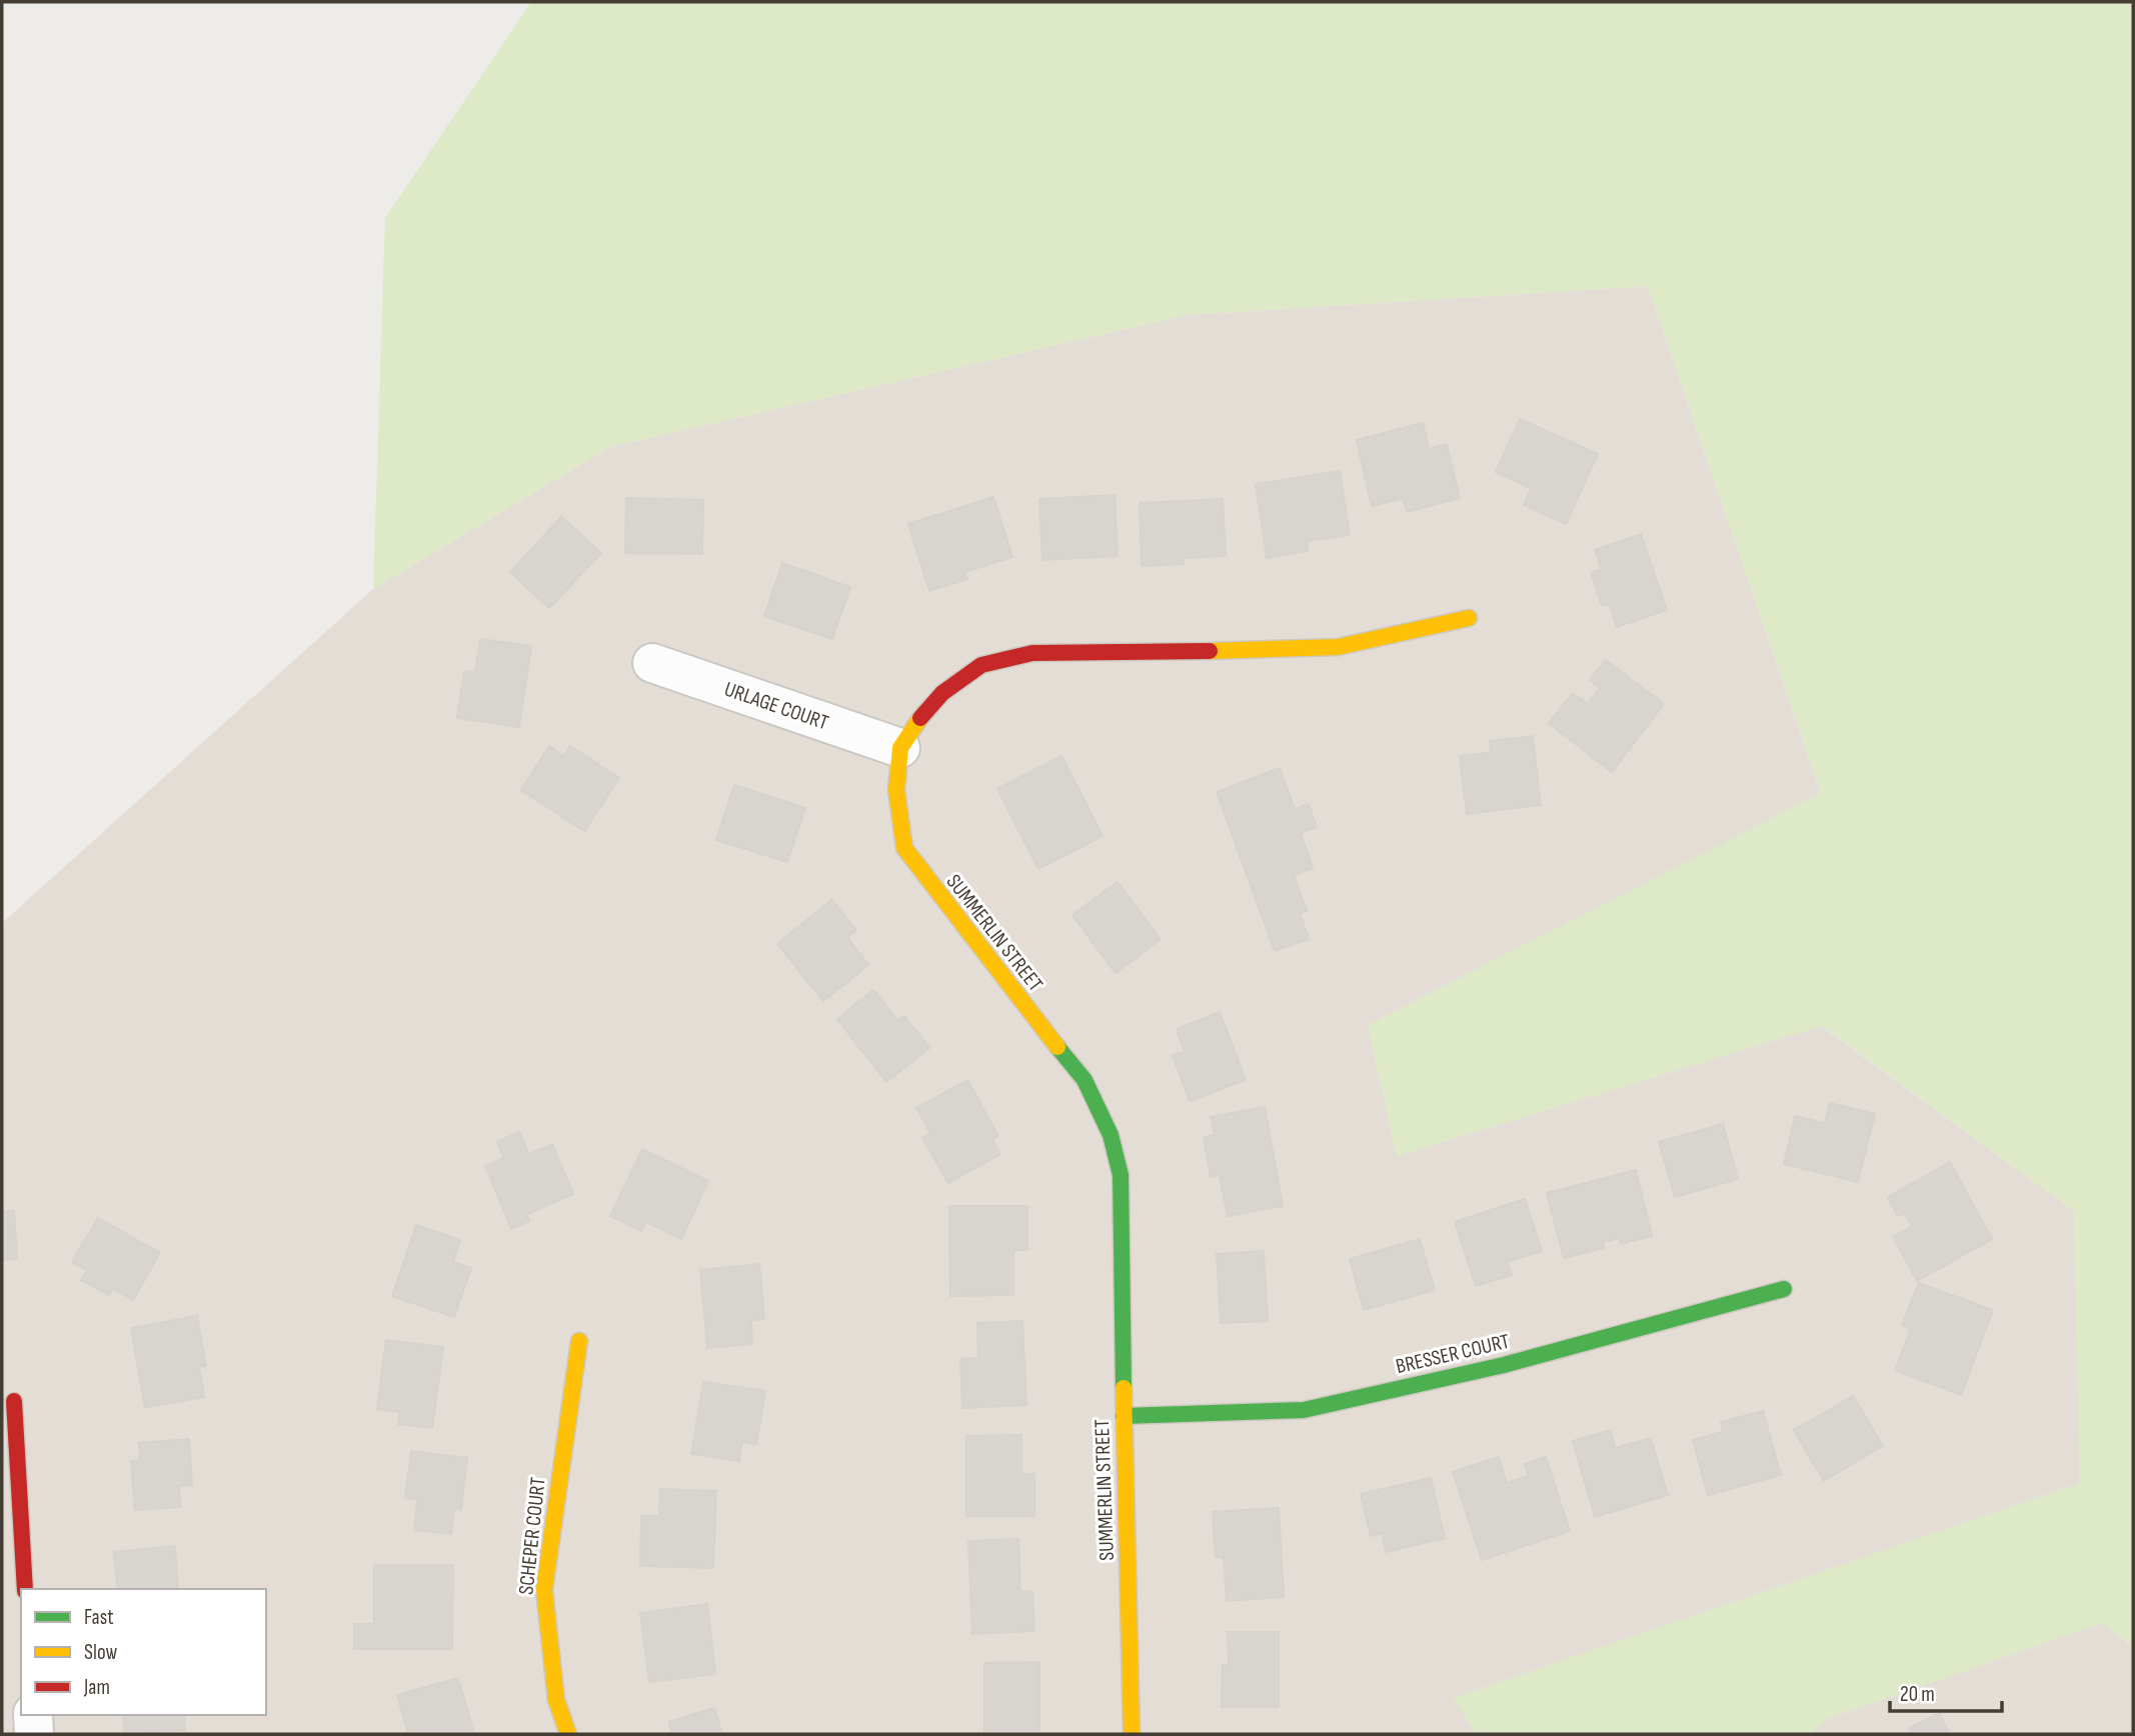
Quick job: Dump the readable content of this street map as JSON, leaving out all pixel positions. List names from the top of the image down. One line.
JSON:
{"streets":{"street":["URLAGE COURT","SUMMERLIN STREET","BRESSER COURT","SCHEPER COURT"]},"crossings":[["URLAGE COURT","SUMMERLIN STREET"],["SUMMERLIN STREET","BRESSER COURT"]],"legend":["Fast","Slow","Jam"],"scale_bar":"20 m"}
